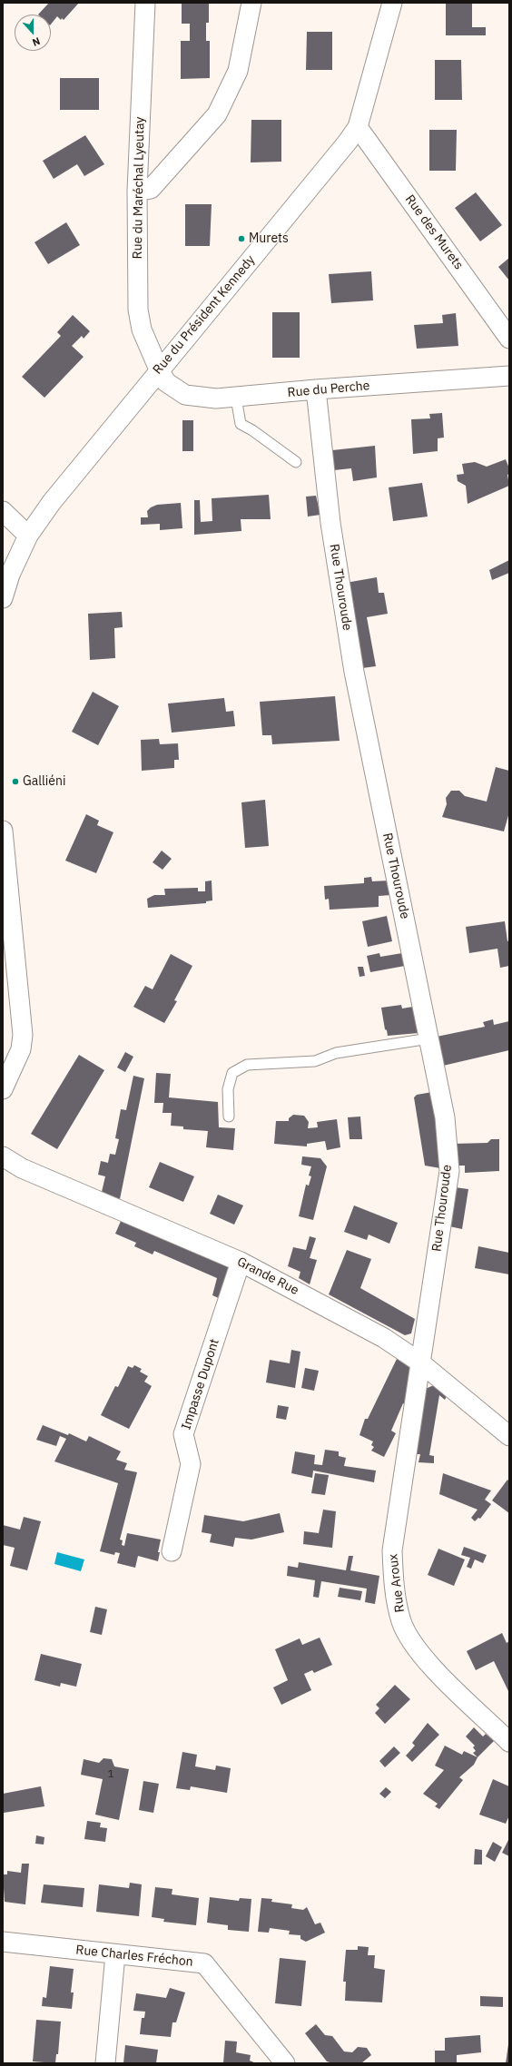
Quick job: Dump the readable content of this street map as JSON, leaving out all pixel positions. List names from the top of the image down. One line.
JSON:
{"streets":{"street":["Rue du Maréchal Lyeutay","Rue des Murets","Rue du Président Kennedy","Rue du Perche","Rue Thouroude","Grande Rue","Impasse Dupont","Rue Aroux","Rue Charles Fréchon"]},"crossings":[["Rue du Maréchal Lyeutay","Rue du Président Kennedy"],["Rue du Maréchal Lyeutay","Rue du Perche"],["Rue des Murets","Rue du Président Kennedy"],["Rue du Président Kennedy","Rue du Perche"],["Rue du Perche","Rue Thouroude"],["Rue Thouroude","Grande Rue"],["Rue Thouroude","Rue Aroux"],["Grande Rue","Impasse Dupont"],["Grande Rue","Rue Aroux"]],"places":["Murets","Galliéni"],"house_numbers":["1"],"north":"bottom"}
